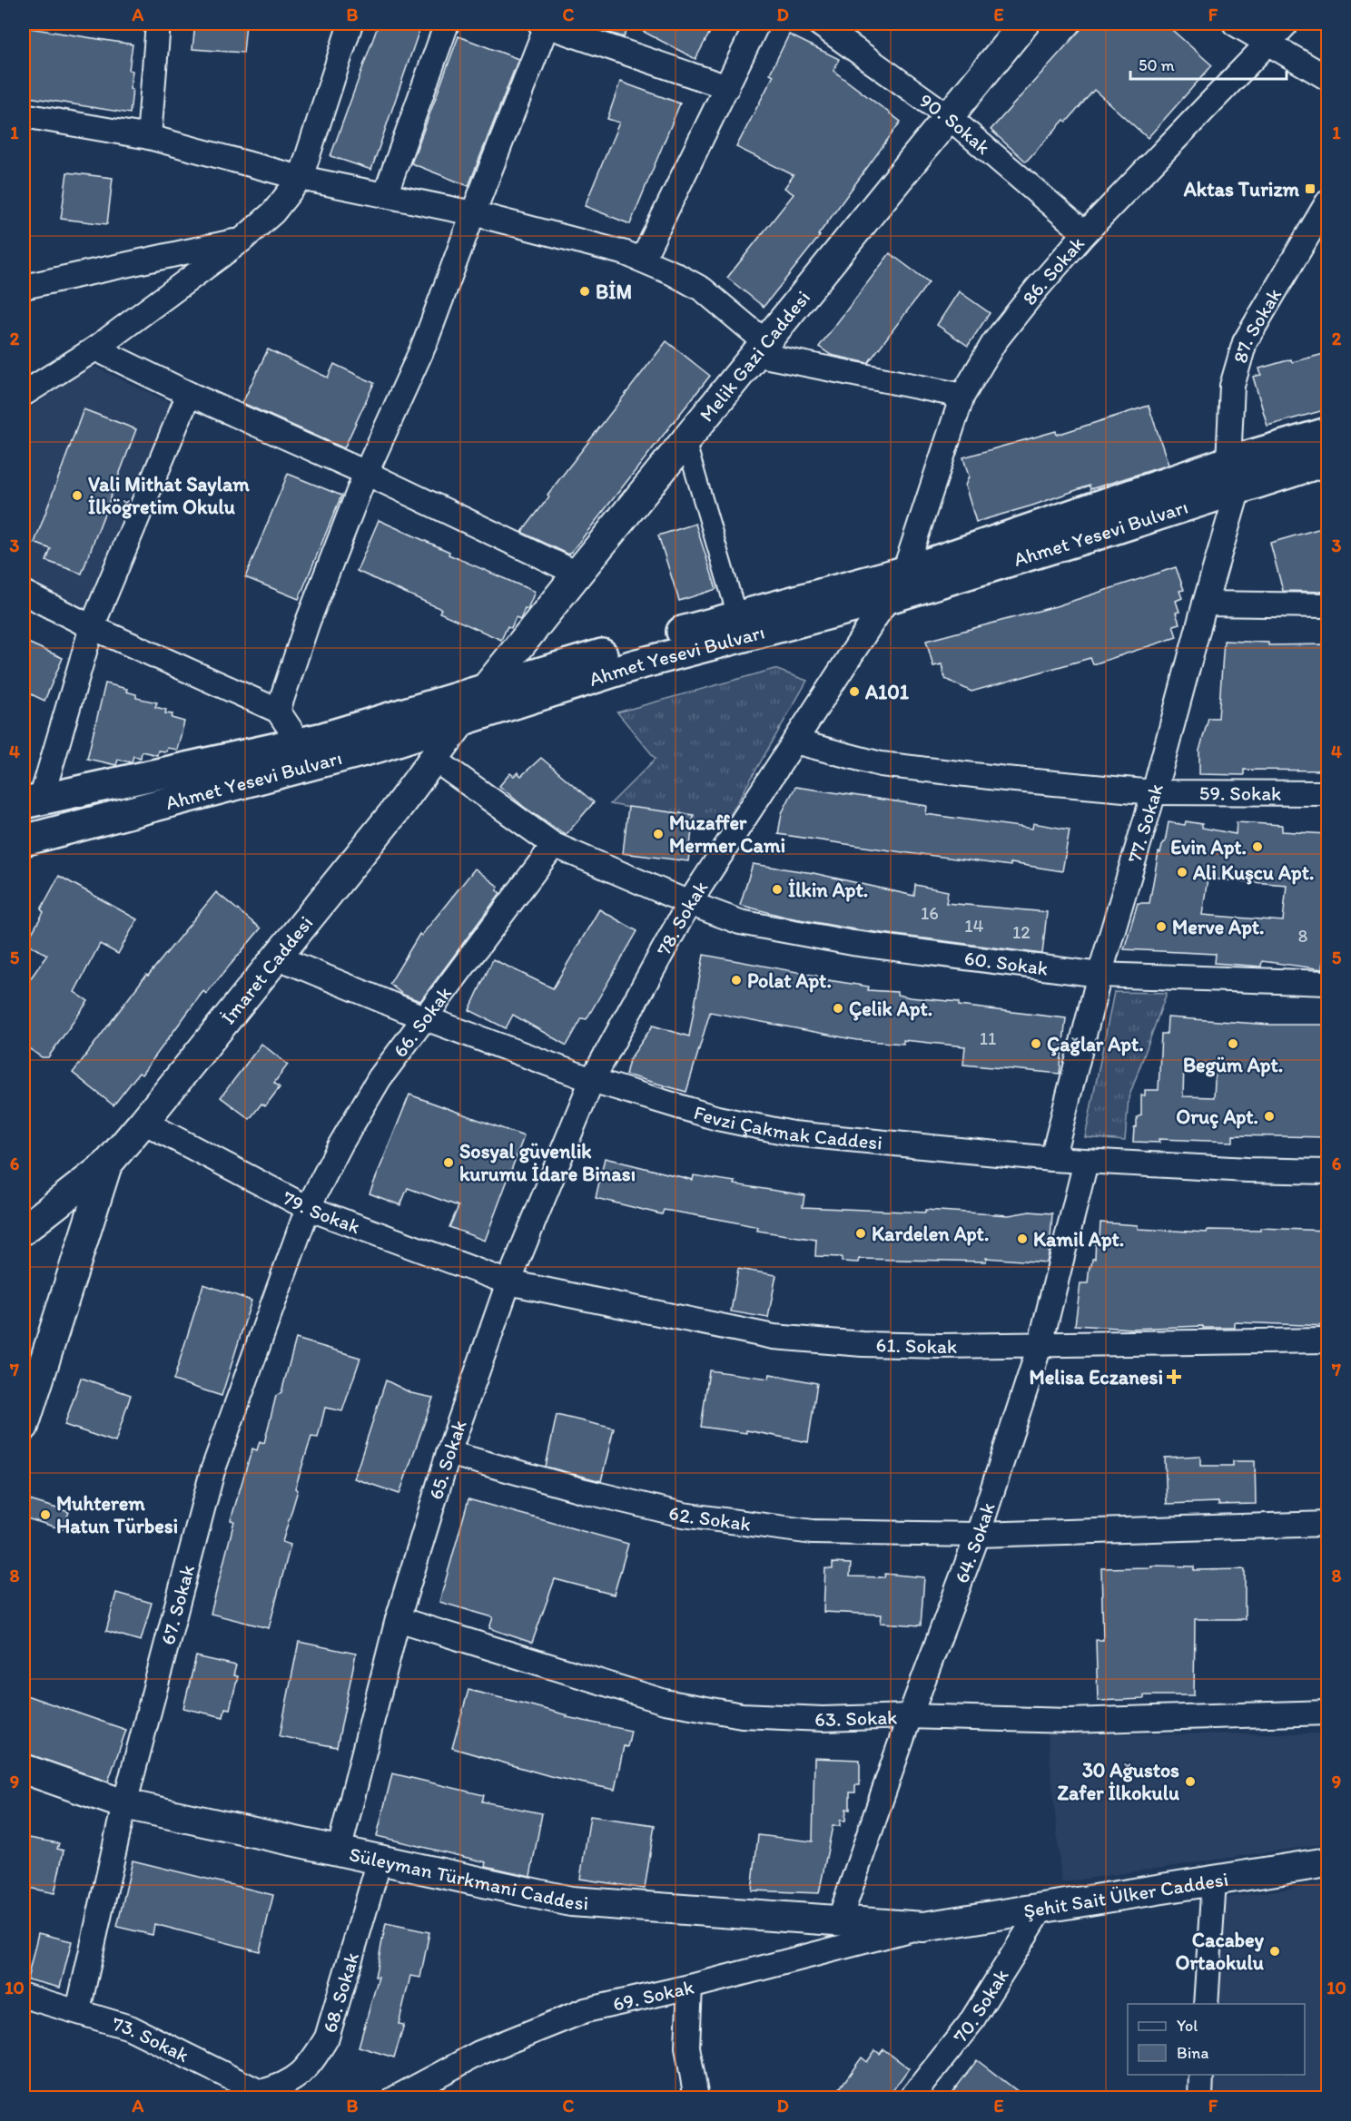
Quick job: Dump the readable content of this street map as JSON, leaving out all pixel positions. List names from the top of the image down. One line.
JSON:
{"streets":{"main road":["Ahmet Yesevi Bulvarı"],"street":["90. Sokak","86. Sokak","87. Sokak","Melik Gazi Caddesi","59. Sokak","77. Sokak","78. Sokak","60. Sokak","İmaret Caddesi","66. Sokak","Fevzi Çakmak Caddesi","79. Sokak","61. Sokak","65. Sokak","62. Sokak","64. Sokak","67. Sokak","63. Sokak","Süleyman Türkmani Caddesi","Şehit Sait Ülker Caddesi","68. Sokak","69. Sokak","70. Sokak","73. Sokak"]},"crossings":[["90. Sokak","86. Sokak"],["90. Sokak","Melik Gazi Caddesi"],["86. Sokak","Ahmet Yesevi Bulvarı"],["87. Sokak","Ahmet Yesevi Bulvarı"],["87. Sokak","77. Sokak"],["Melik Gazi Caddesi","Ahmet Yesevi Bulvarı"],["Melik Gazi Caddesi","İmaret Caddesi"],["Ahmet Yesevi Bulvarı","77. Sokak"],["Ahmet Yesevi Bulvarı","78. Sokak"],["Ahmet Yesevi Bulvarı","İmaret Caddesi"],["59. Sokak","77. Sokak"],["59. Sokak","78. Sokak"],["77. Sokak","60. Sokak"],["77. Sokak","Fevzi Çakmak Caddesi"],["78. Sokak","60. Sokak"],["78. Sokak","Fevzi Çakmak Caddesi"],["78. Sokak","65. Sokak"],["60. Sokak","İmaret Caddesi"],["60. Sokak","66. Sokak"],["İmaret Caddesi","Fevzi Çakmak Caddesi"],["İmaret Caddesi","79. Sokak"],["66. Sokak","Fevzi Çakmak Caddesi"],["66. Sokak","79. Sokak"],["66. Sokak","67. Sokak"],["Fevzi Çakmak Caddesi","65. Sokak"],["Fevzi Çakmak Caddesi","64. Sokak"],["79. Sokak","61. Sokak"],["79. Sokak","65. Sokak"],["79. Sokak","67. Sokak"],["61. Sokak","65. Sokak"],["61. Sokak","64. Sokak"],["65. Sokak","62. Sokak"],["65. Sokak","63. Sokak"],["65. Sokak","Süleyman Türkmani Caddesi"],["62. Sokak","64. Sokak"],["64. Sokak","63. Sokak"],["64. Sokak","Süleyman Türkmani Caddesi"],["67. Sokak","Süleyman Türkmani Caddesi"],["67. Sokak","73. Sokak"],["Süleyman Türkmani Caddesi","Şehit Sait Ülker Caddesi"],["Süleyman Türkmani Caddesi","68. Sokak"],["Süleyman Türkmani Caddesi","69. Sokak"],["Şehit Sait Ülker Caddesi","69. Sokak"],["Şehit Sait Ülker Caddesi","70. Sokak"],["68. Sokak","73. Sokak"]],"places":{"transit":["Aktas Turizm"],"other":["BİM","Vali Mithat Saylam İlköğretim Okulu","A101","Muzaffer Mermer Cami","Evin Apt.","Ali Kuşcu Apt.","İlkin Apt.","Merve Apt.","Polat Apt.","Çelik Apt.","Çağlar Apt.","Begüm Apt.","Oruç Apt.","Sosyal güvenlik kurumu İdare Binası","Kardelen Apt.","Kamil Apt.","Muhterem Hatun Türbesi","30 Ağustos Zafer İlkokulu","Cacabey Ortaokulu"],"health":["Melisa Eczanesi"]},"house_numbers":["16","14","12","8","11"],"legend":["Yol","Bina"],"scale_bar":"50 m","grid":{"columns":["A","B","C","D","E","F"],"rows":["1","2","3","4","5","6","7","8","9","10"]}}
